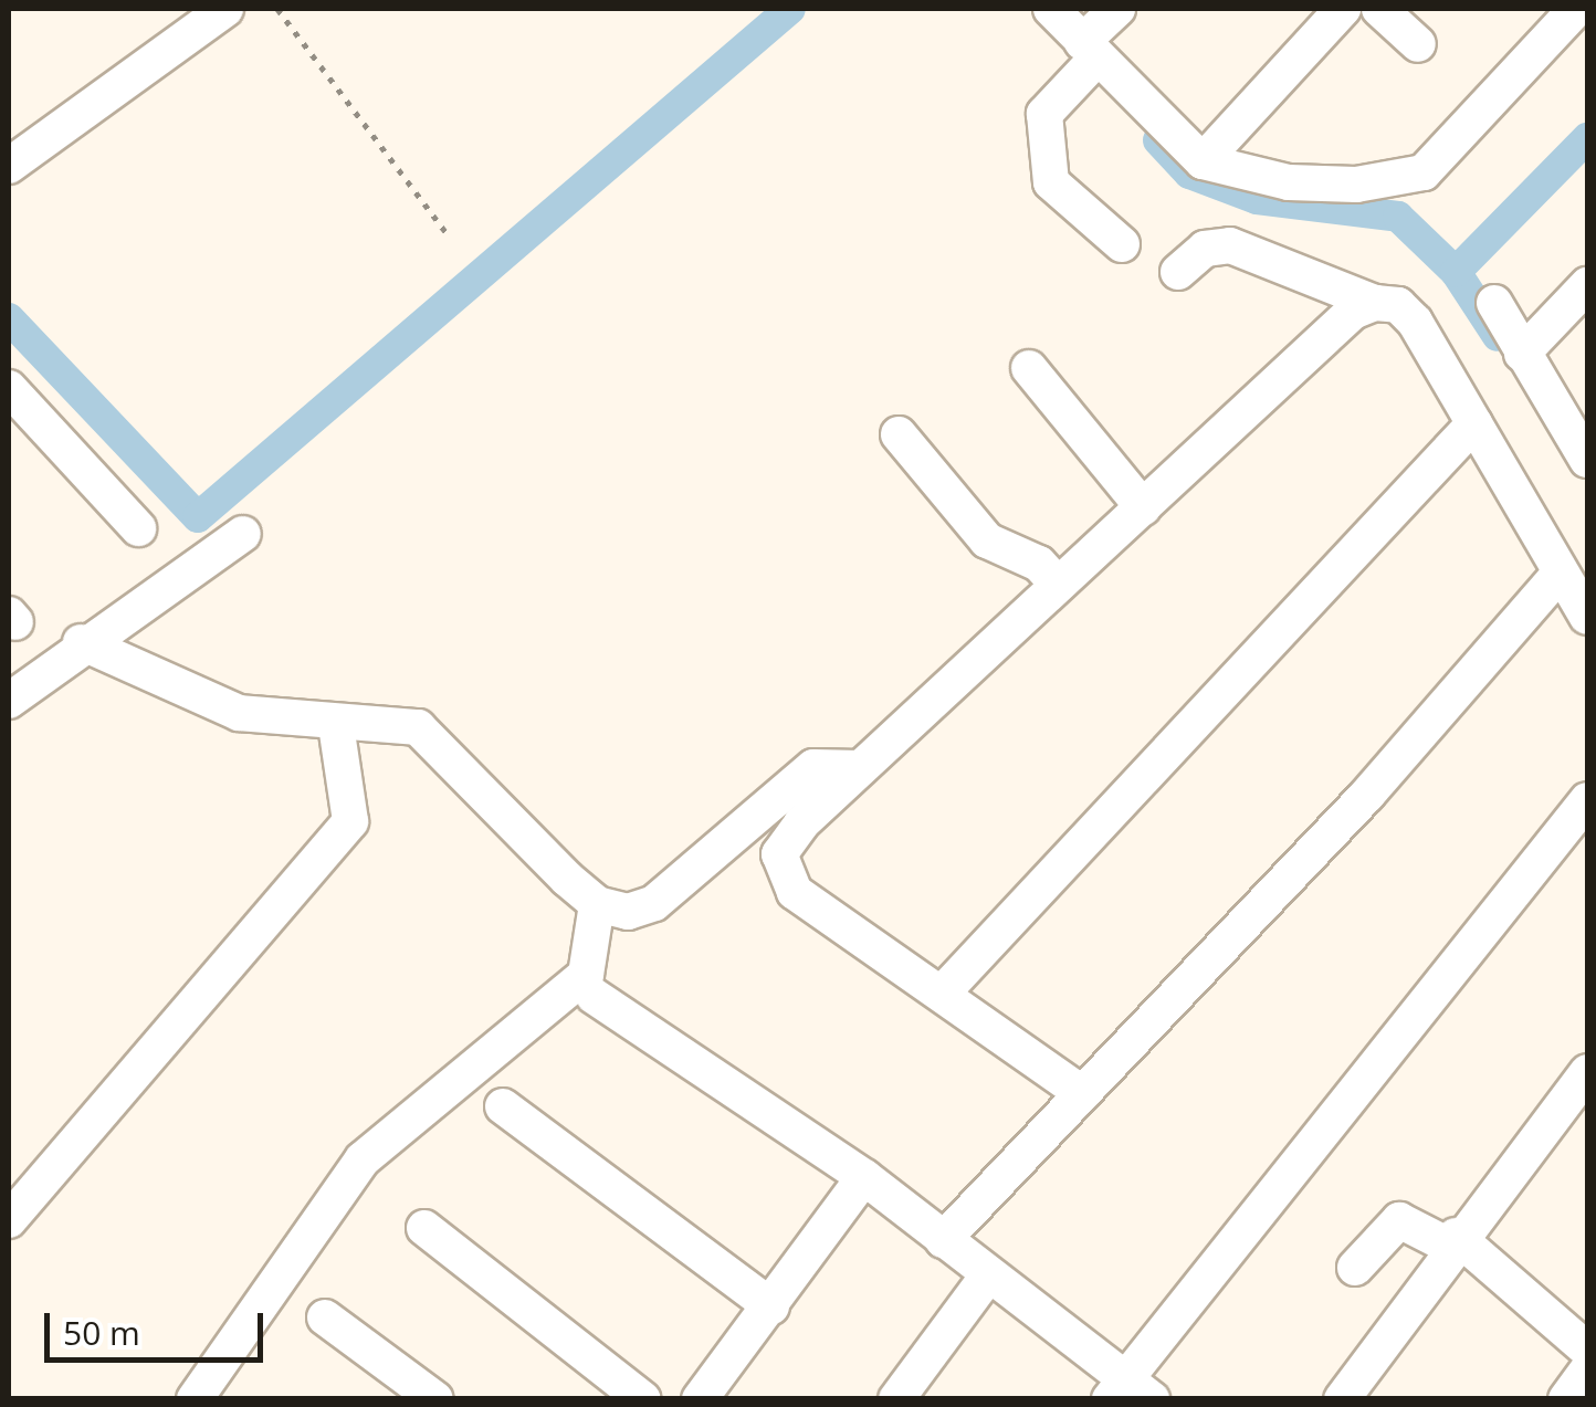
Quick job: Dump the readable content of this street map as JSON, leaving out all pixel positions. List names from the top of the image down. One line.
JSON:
{"scale_bar":"50 m"}
